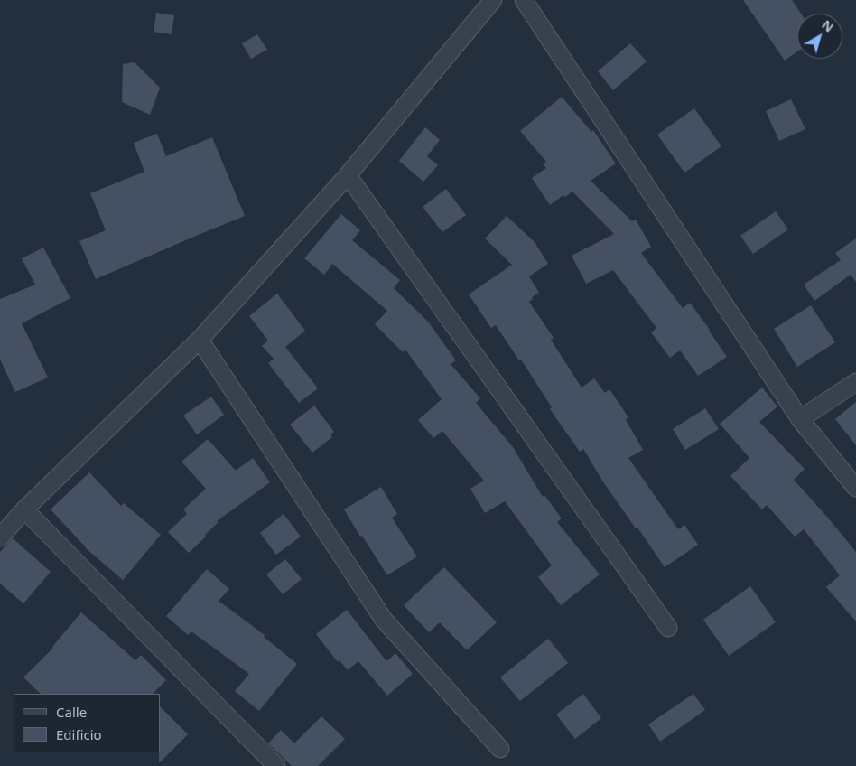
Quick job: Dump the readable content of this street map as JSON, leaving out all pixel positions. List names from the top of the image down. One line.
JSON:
{"legend":["Calle","Edificio"],"north":"top right"}
